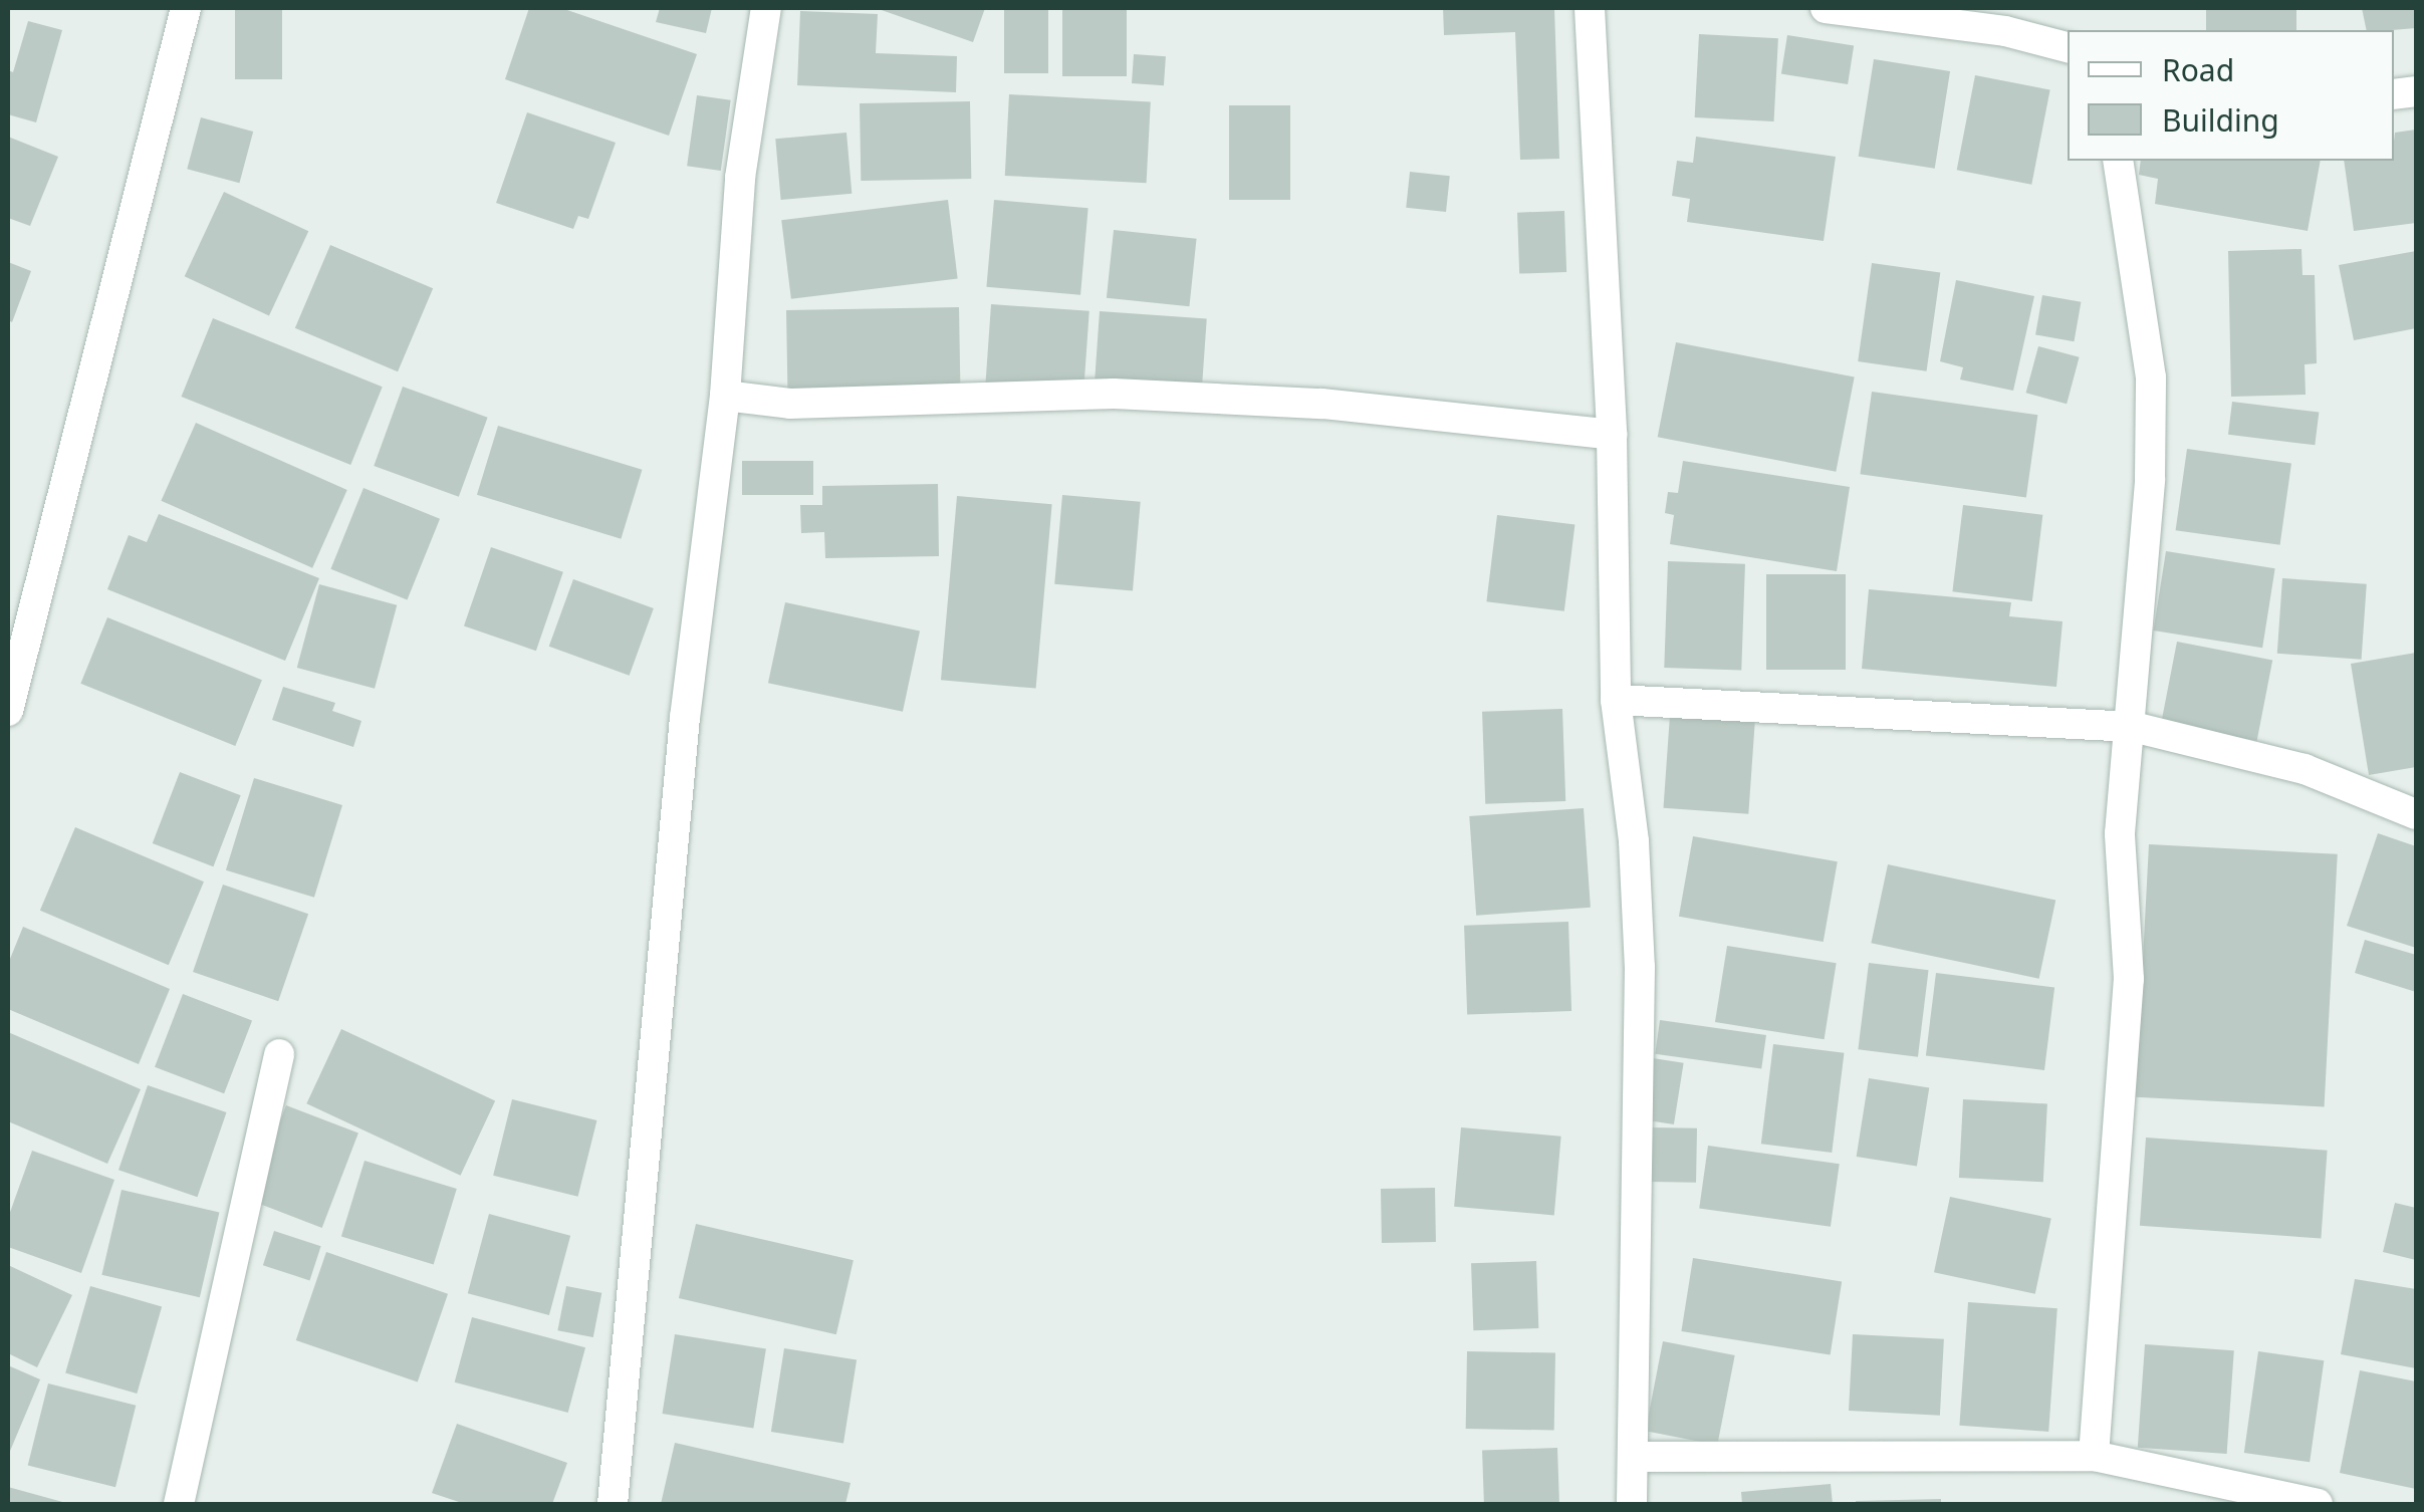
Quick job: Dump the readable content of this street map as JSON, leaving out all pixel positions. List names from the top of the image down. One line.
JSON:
{"legend":["Road","Building"]}
